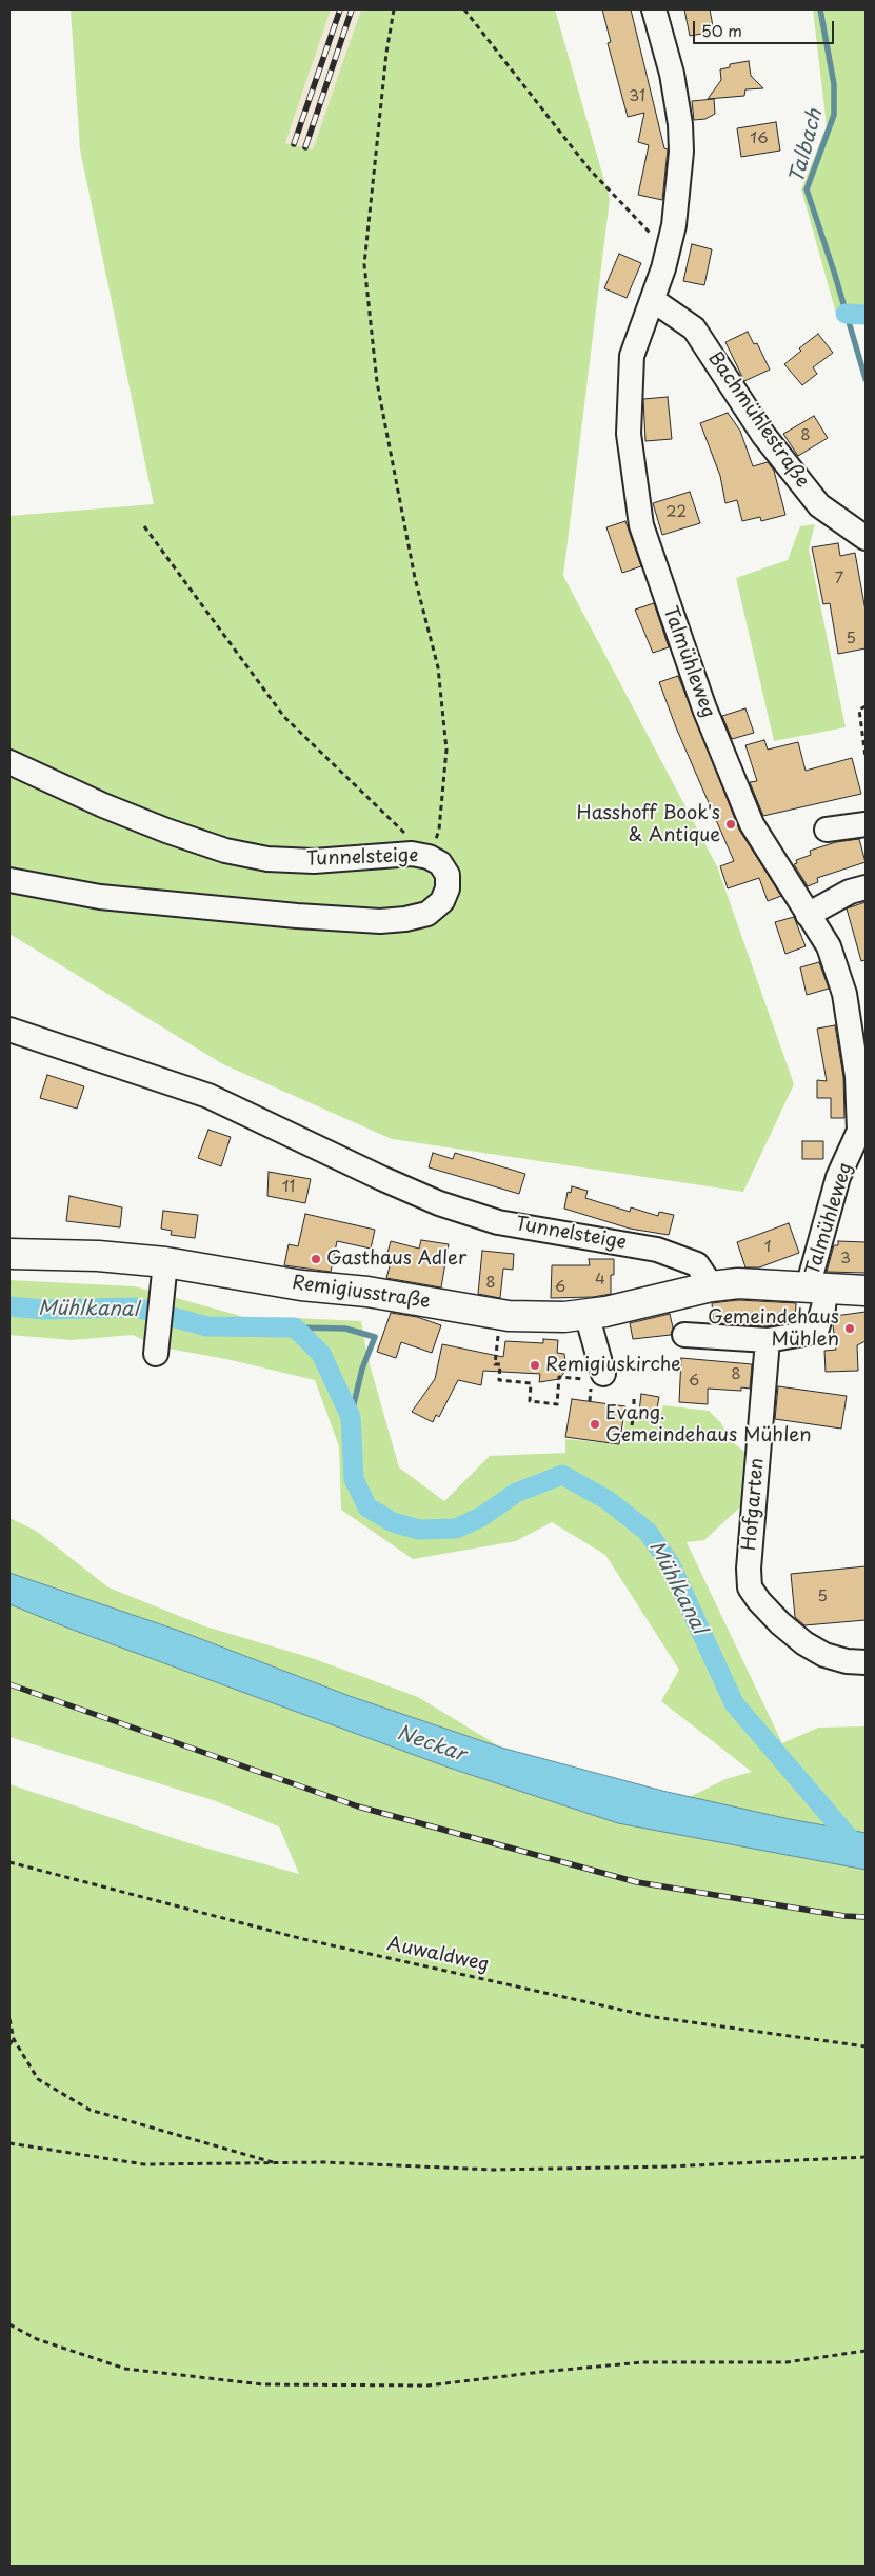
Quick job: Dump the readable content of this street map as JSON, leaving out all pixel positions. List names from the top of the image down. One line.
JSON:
{"streets":{"main road":["Remigiusstraße"],"street":["Bachmühlestraße","Talmühleweg","Tunnelsteige","Hofgarten"],"path":["Auwaldweg"]},"crossings":[["Bachmühlestraße","Talmühleweg"],["Talmühleweg","Remigiusstraße"],["Tunnelsteige","Remigiusstraße"]],"water":["Talbach","Mühlkanal","Neckar"],"places":["Hasshoff Book's & Antique","Gasthaus Adler","Gemeindehaus Mühlen","Remigiuskirche","Evang. Gemeindehaus Mühlen"],"house_numbers":["31","16","8","22","7","5","11","1","3","4","8","6","8","6","5"],"scale_bar":"50 m"}
